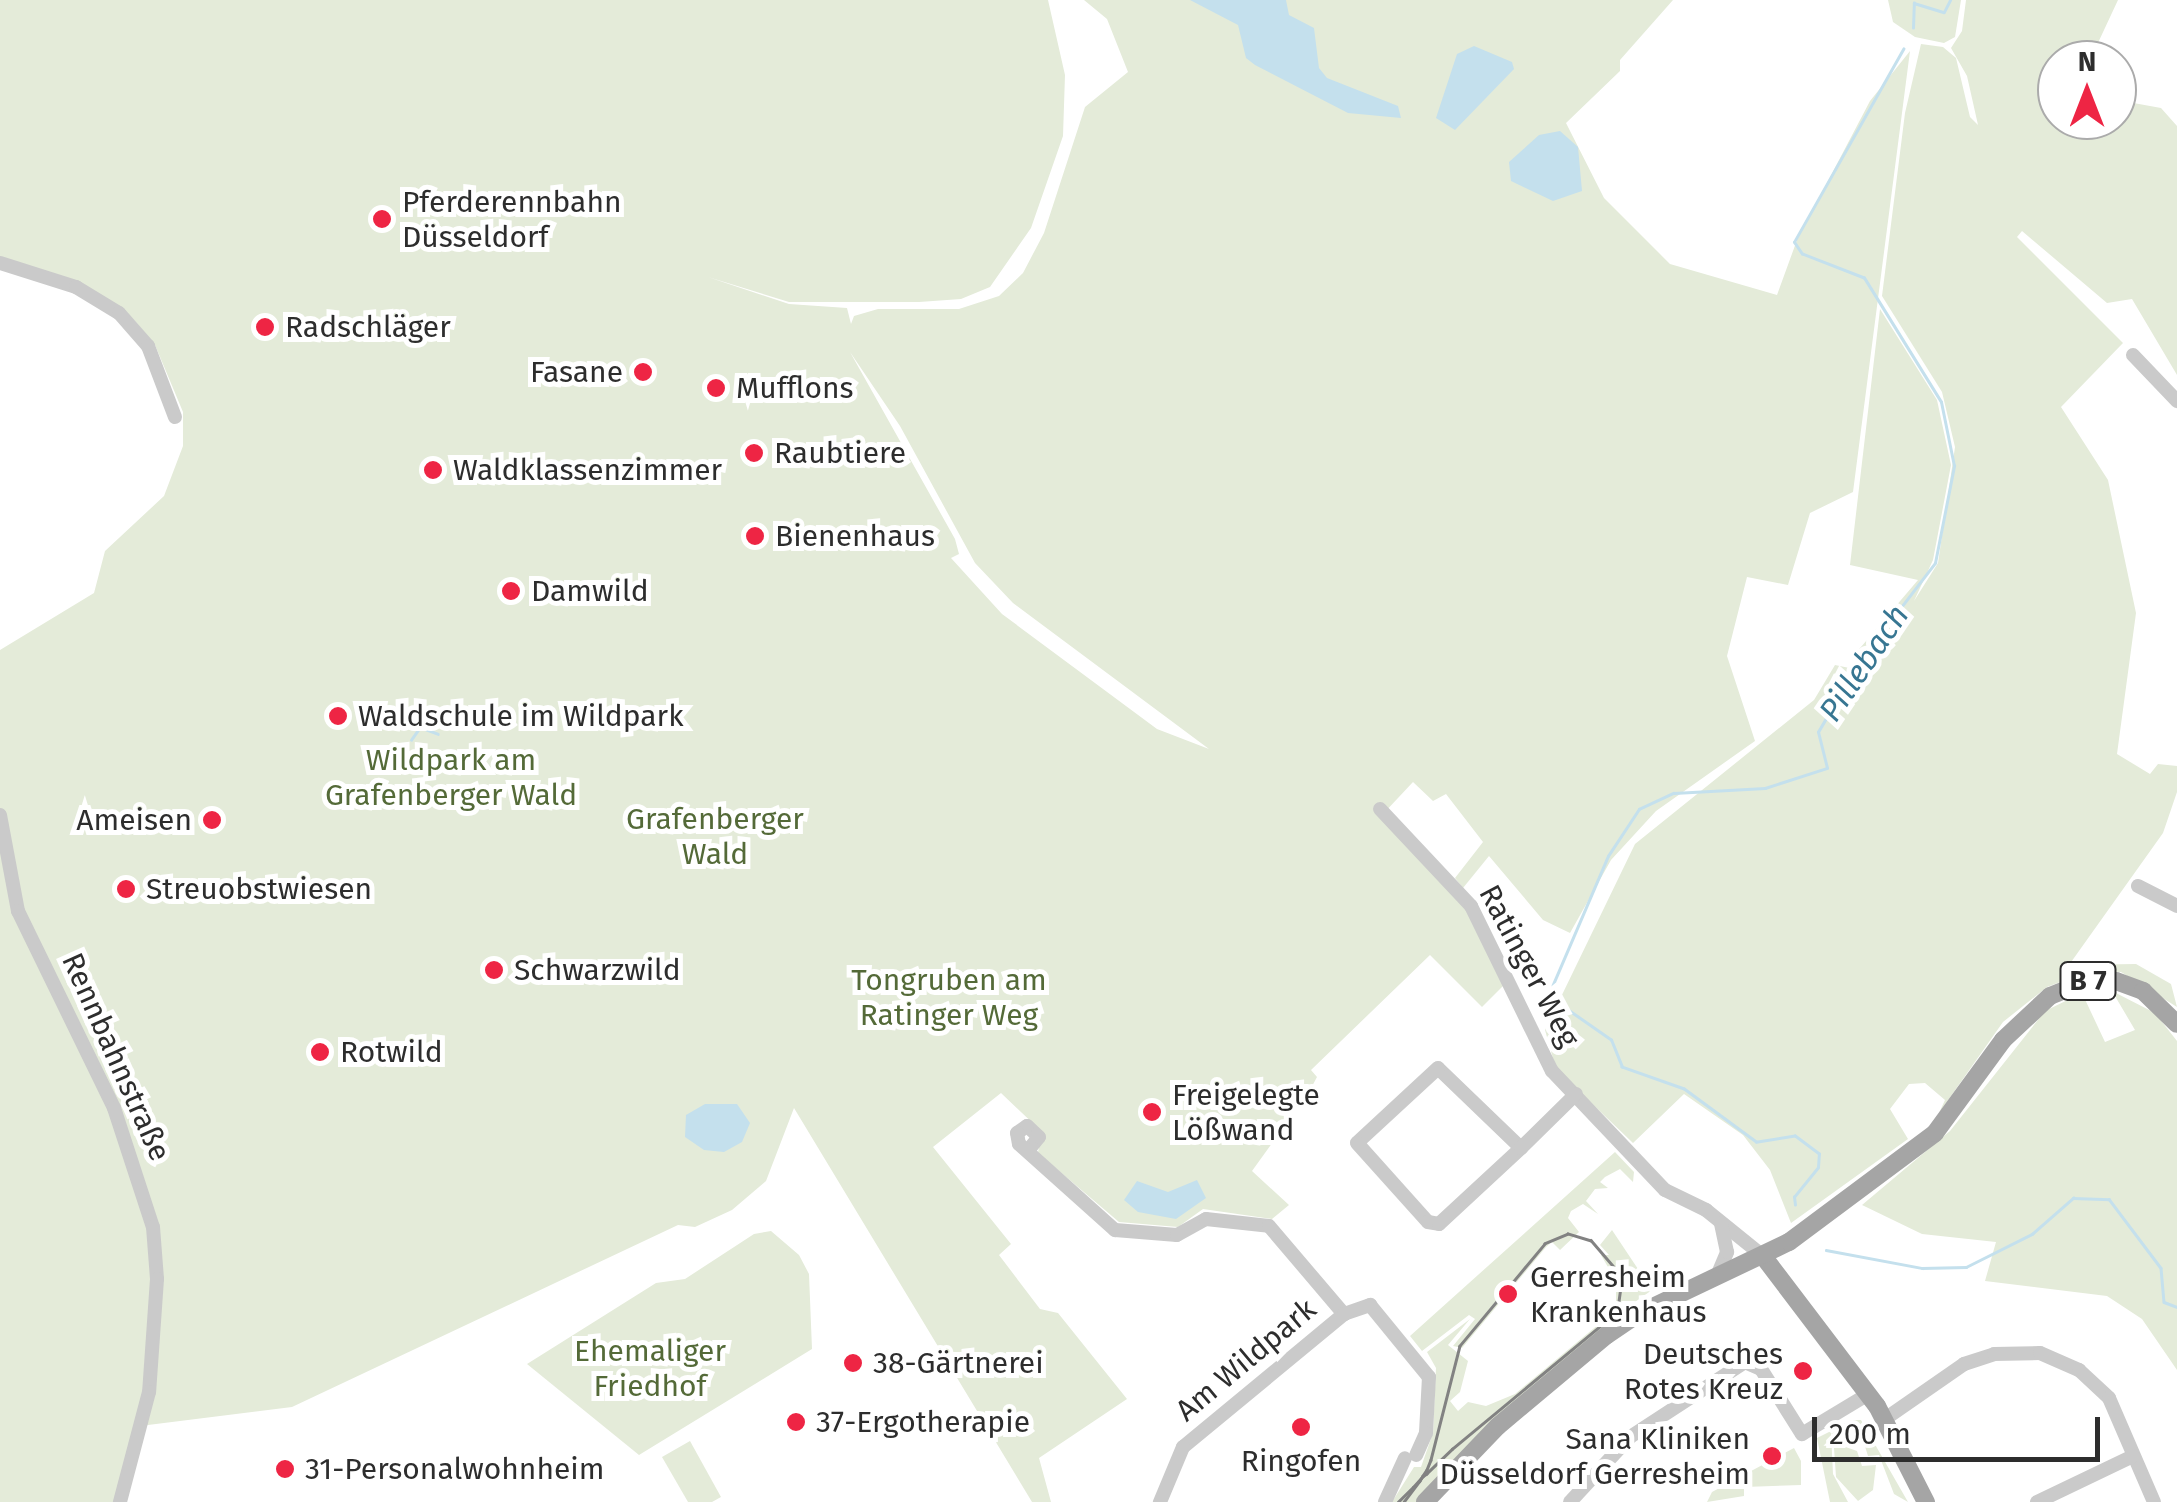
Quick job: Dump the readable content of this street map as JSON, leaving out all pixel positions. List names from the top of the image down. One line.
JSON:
{"streets":{"main road":["B 7"],"street":["Ratinger Weg","Rennbahnstraße","Am Wildpark"]},"crossings":[["Ratinger Weg","B 7"]],"water":["Pillebach"],"parks":["Wildpark am Grafenberger Wald","Grafenberger Wald","Tongruben am Ratinger Weg","Ehemaliger Friedhof"],"places":["Pferderennbahn Düsseldorf","Radschläger","Fasane","Mufflons","Raubtiere","Waldklassenzimmer","Bienenhaus","Damwild","Waldschule im Wildpark","Ameisen","Streuobstwiesen","Schwarzwild","Rotwild","Freigelegte Lößwand","Gerresheim Krankenhaus","38-Gärtnerei","Deutsches Rotes Kreuz","37-Ergotherapie","Ringofen","Sana Kliniken Düsseldorf Gerresheim","31-Personalwohnheim"],"scale_bar":"200 m","north":"top"}
